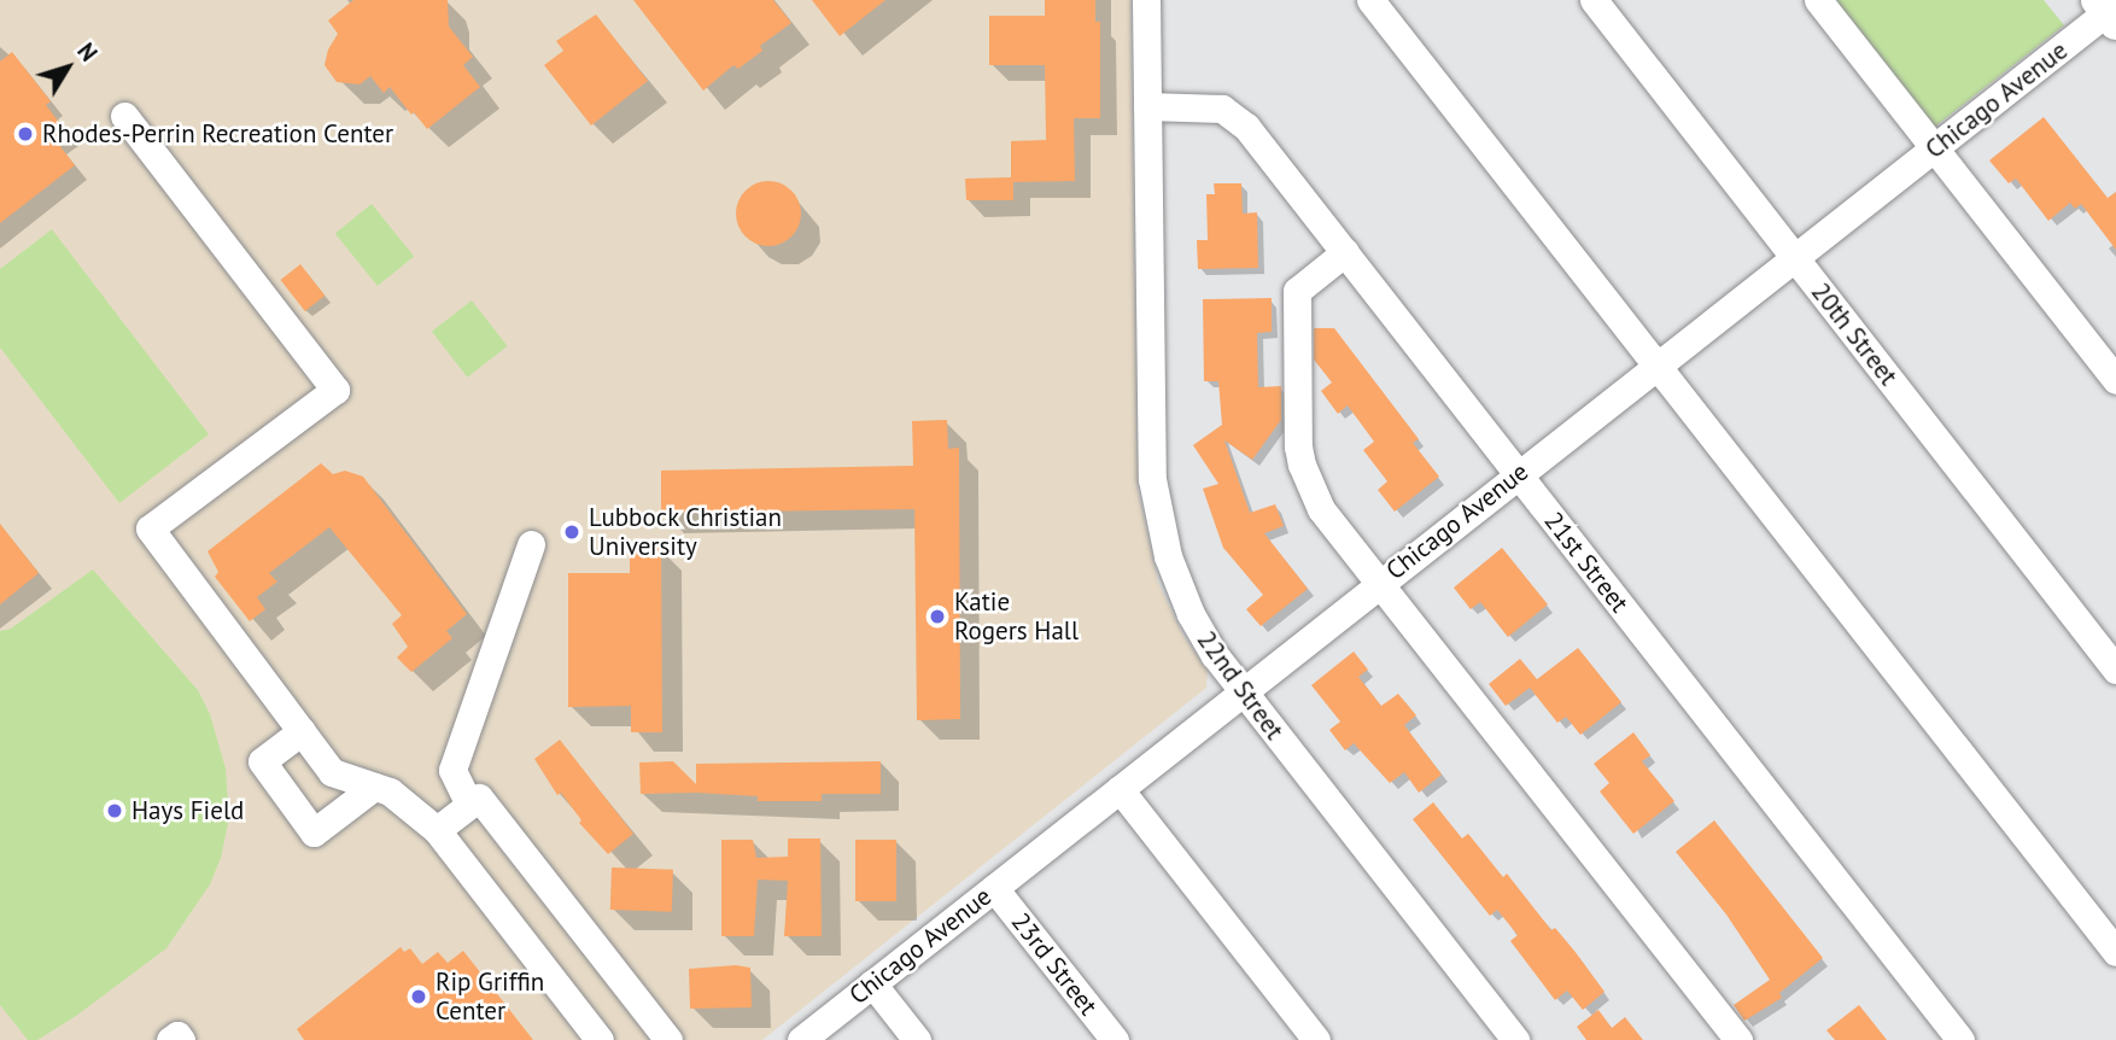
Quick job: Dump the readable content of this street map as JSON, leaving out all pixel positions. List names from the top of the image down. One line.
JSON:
{"streets":{"street":["Chicago Avenue","20th Street","21st Street","22nd Street","23rd Street"]},"crossings":[["Chicago Avenue","20th Street"],["Chicago Avenue","21st Street"],["Chicago Avenue","22nd Street"],["Chicago Avenue","23rd Street"],["21st Street","22nd Street"]],"places":["Rhodes-Perrin Recreation Center","Lubbock Christian University","Katie Rogers Hall","Hays Field","Rip Griffin Center"],"north":"top right"}
